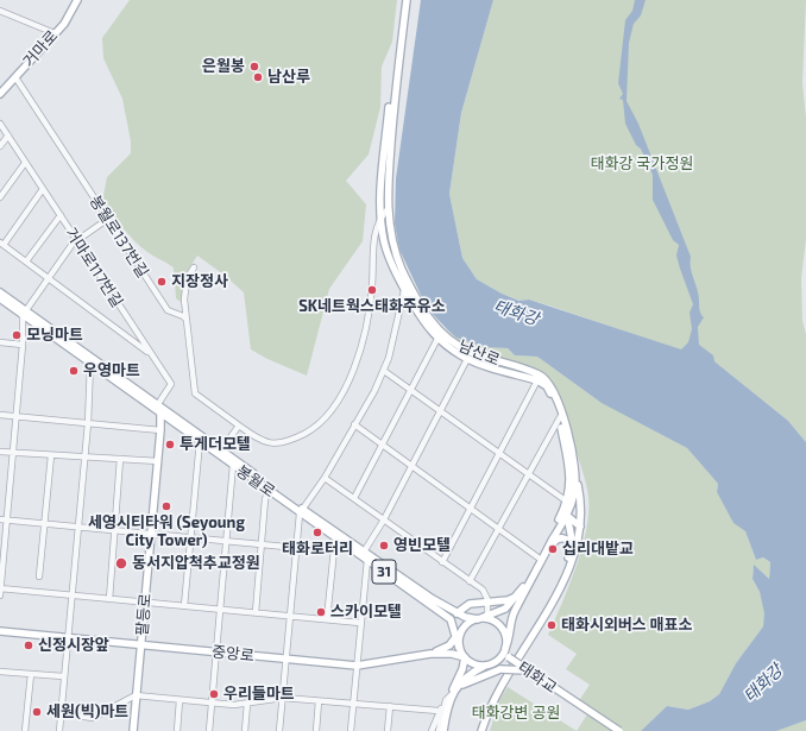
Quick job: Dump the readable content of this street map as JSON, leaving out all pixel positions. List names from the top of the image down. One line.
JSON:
{"streets":{"main road":["거마로","남산로","봉월로","31","팔등로","중앙로","태화교"],"street":["봉월로137번길","거마로117번길"]},"crossings":[["거마로","봉월로137번길"],["거마로117번길","봉월로"],["거마로117번길","팔등로"],["남산로","중앙로"],["남산로","태화교"],["봉월로","팔등로"],["팔등로","중앙로"],["중앙로","태화교"]],"water":["태화강"],"parks":["태화강 국가정원","태화강변 공원"],"places":["은월봉","남산루","지장정사","SK네트웍스태화주유소","모닝마트","우영마트","투게더모텔","세영시티타워 (Seyoung City Tower)","태화로터리","영빈모텔","십리대밭교","동서지압척추교정원","스카이모텔","태화시외버스 매표소","신정시장앞","우리들마트","세원(빅)마트"]}
